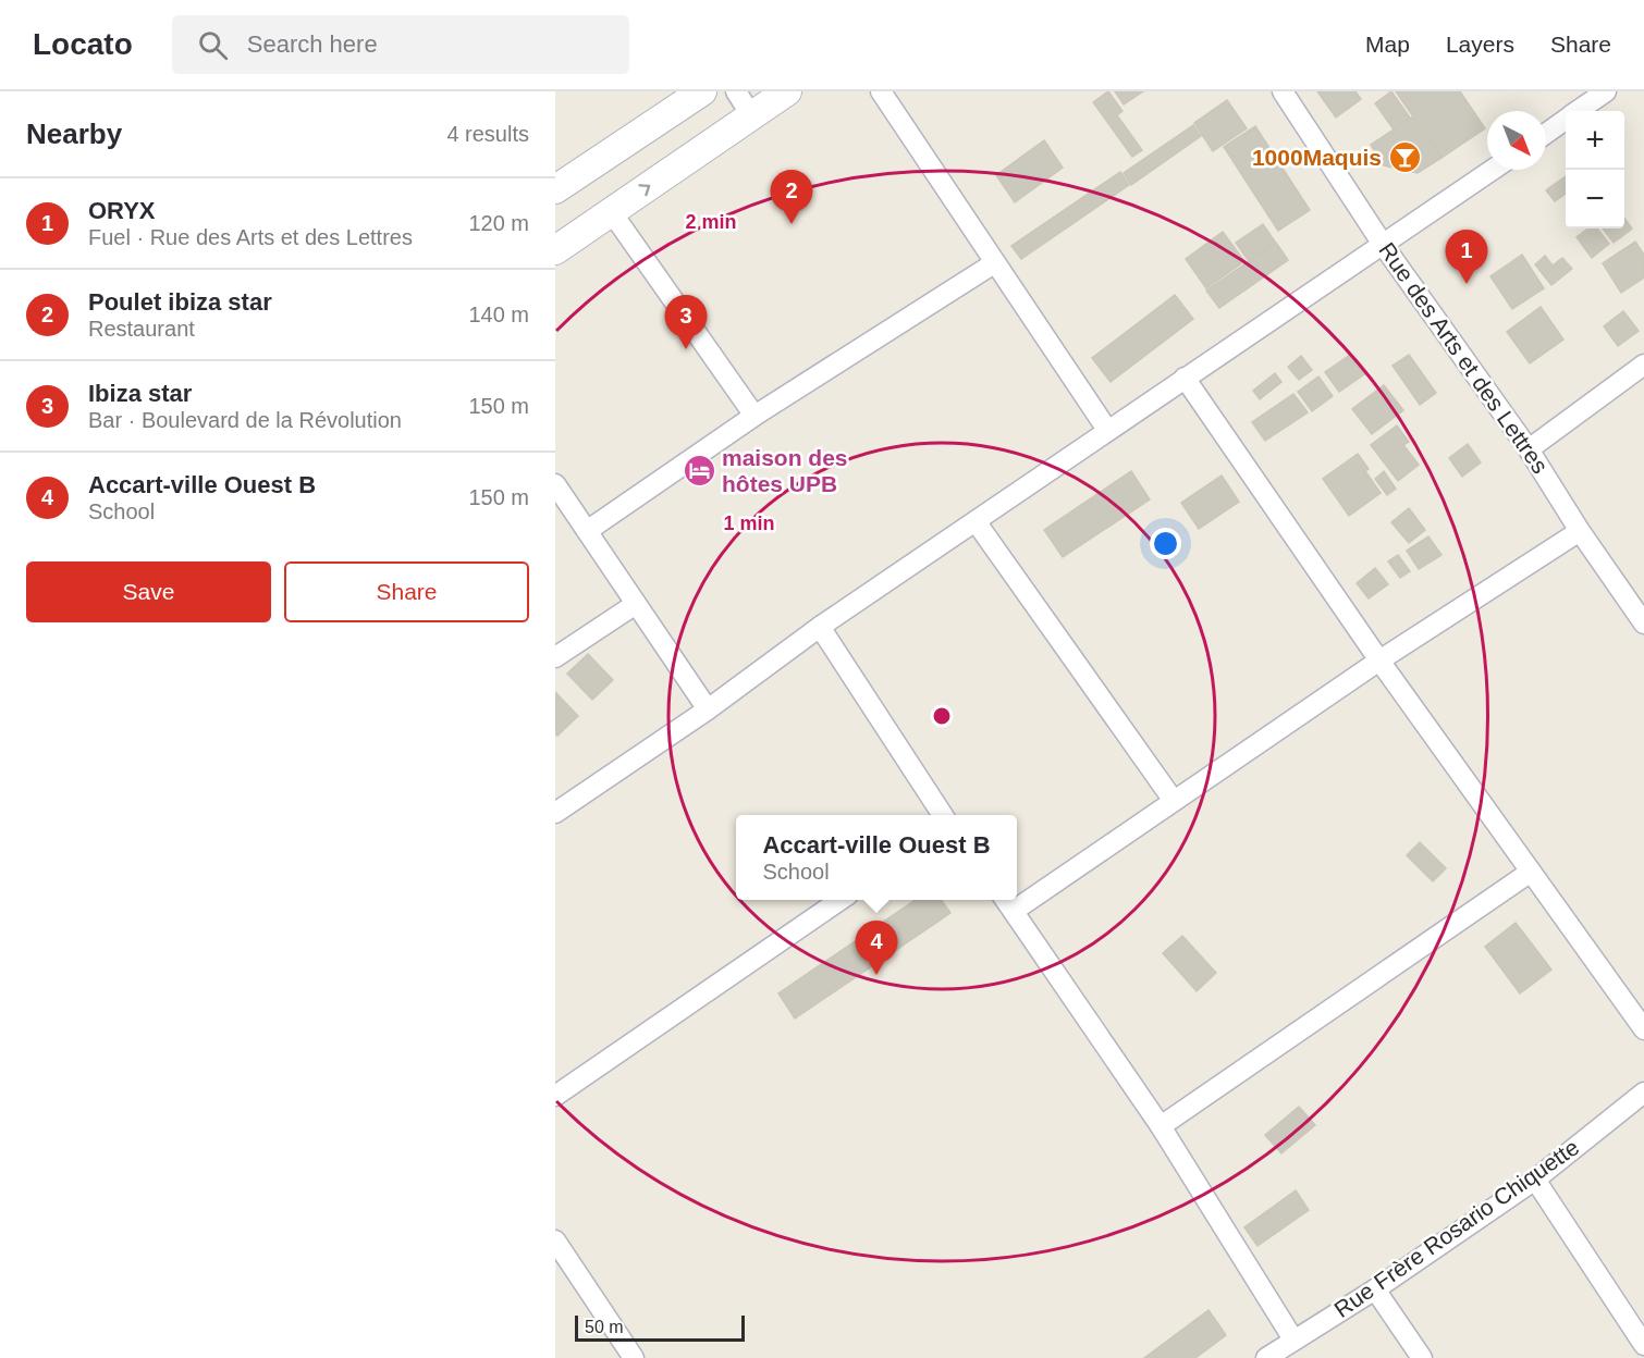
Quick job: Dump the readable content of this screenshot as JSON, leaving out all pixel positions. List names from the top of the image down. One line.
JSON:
{"streets":{"street":["Rue des Arts et des Lettres","Rue Frère Rosario Chiquette"]},"places":{"bar":["1000Maquis"],"hotel":["maison des hôtes UPB"]},"scale_bar":"50 m","north":"bottom right","page":{"header":"Locato","search":"Search here","nav":["Map","Layers","Share"],"heading":["Nearby","4 results"],"map_buttons":["+","−"],"pins":["2","1","3","4"],"list":[{"mark":"1","name":"ORYX","note":"Fuel · Rue des Arts et des Lettres","value":"120 m"},{"mark":"2","name":"Poulet ibiza star","note":"Restaurant","value":"140 m"},{"mark":"3","name":"Ibiza star","note":"Bar · Boulevard de la Révolution","value":"150 m"},{"mark":"4","name":"Accart-ville Ouest B","note":"School","value":"150 m"}],"buttons":["Save","Share"],"popup":["Accart-ville Ouest B","School"],"scale":"50 m"},"rings":["2 min","1 min"]}
